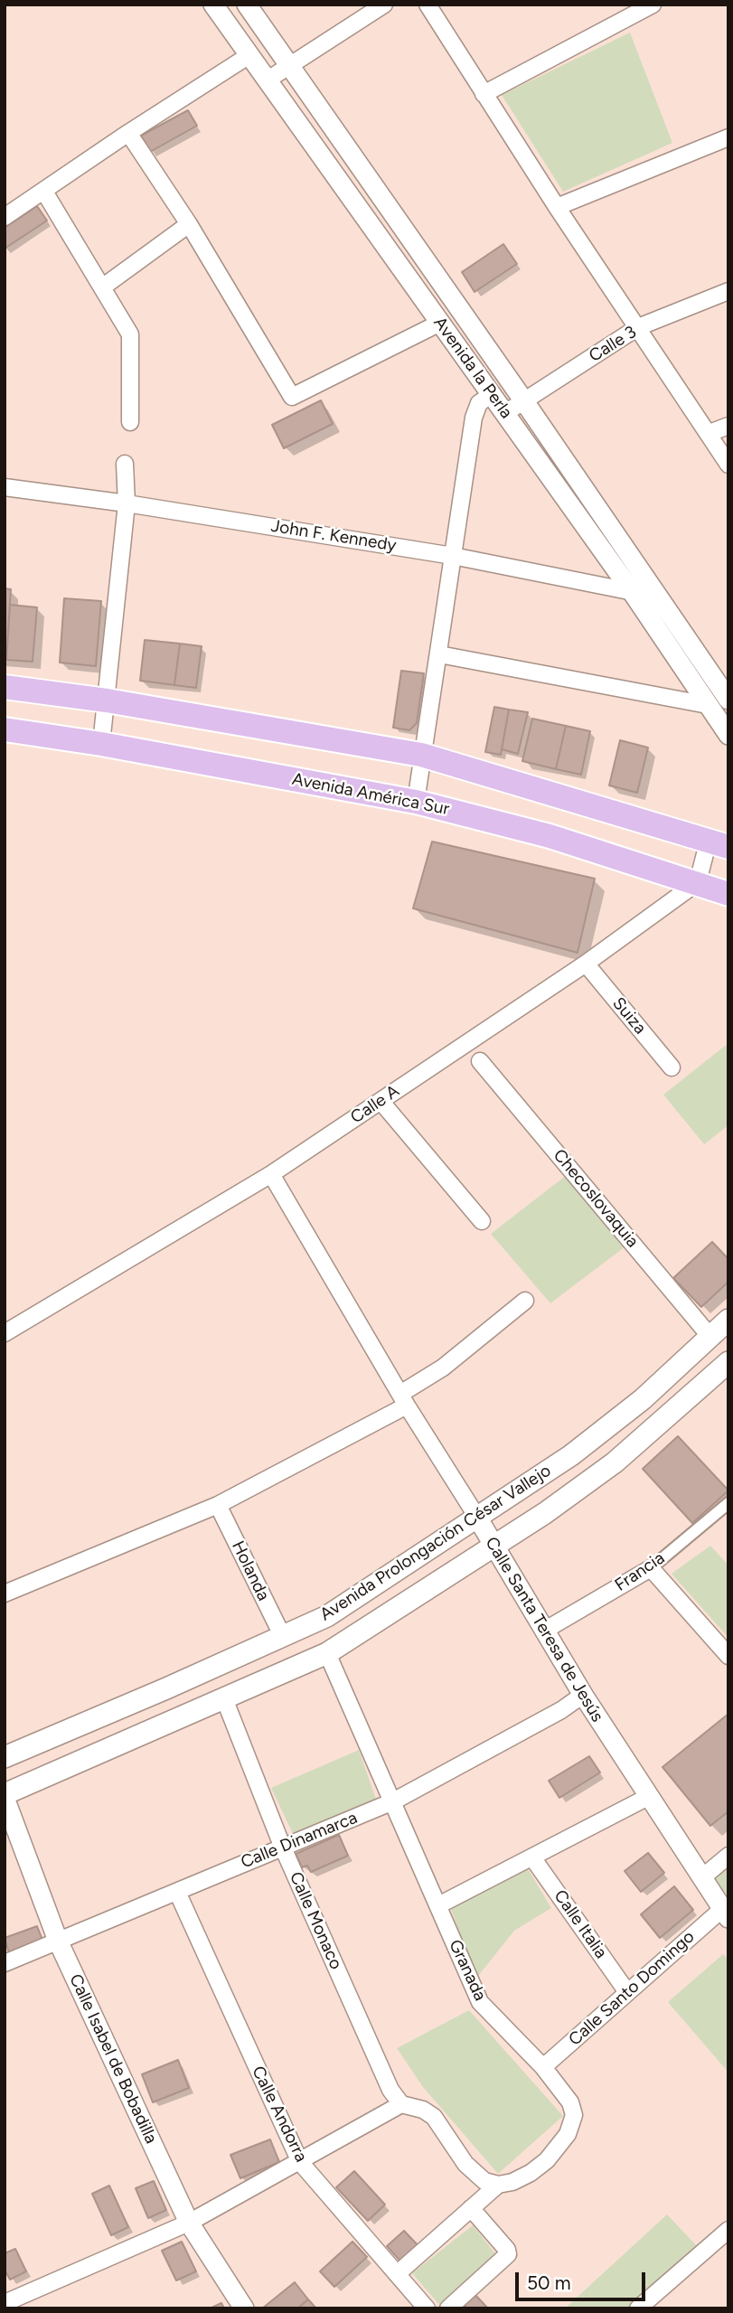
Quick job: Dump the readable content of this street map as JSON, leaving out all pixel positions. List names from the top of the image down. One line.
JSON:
{"streets":{"main road":["Avenida América Sur","Avenida Prolongación César Vallejo"],"street":["Calle 3","Avenida la Perla","John F. Kennedy","Suiza","Calle A","Checoslovaquia","Holanda","Francia","Calle Santa Teresa de Jesús","Calle Dinamarca","Calle Monaco","Calle Italia","Granada","Calle Santo Domingo","Calle Isabel de Bobadilla","Calle Andorra"]},"crossings":[["Calle 3","Avenida la Perla"],["Avenida la Perla","John F. Kennedy"],["Avenida América Sur","Calle A"],["Suiza","Calle A"],["Calle A","Calle Santa Teresa de Jesús"],["Checoslovaquia","Avenida Prolongación César Vallejo"],["Avenida Prolongación César Vallejo","Holanda"],["Avenida Prolongación César Vallejo","Calle Santa Teresa de Jesús"],["Avenida Prolongación César Vallejo","Calle Monaco"],["Avenida Prolongación César Vallejo","Granada"],["Avenida Prolongación César Vallejo","Calle Isabel de Bobadilla"],["Francia","Calle Santa Teresa de Jesús"],["Calle Santa Teresa de Jesús","Calle Dinamarca"],["Calle Santa Teresa de Jesús","Calle Santo Domingo"],["Calle Dinamarca","Calle Monaco"],["Calle Dinamarca","Granada"],["Calle Dinamarca","Calle Isabel de Bobadilla"],["Calle Dinamarca","Calle Andorra"],["Calle Italia","Calle Santo Domingo"],["Granada","Calle Santo Domingo"]],"scale_bar":"50 m"}
